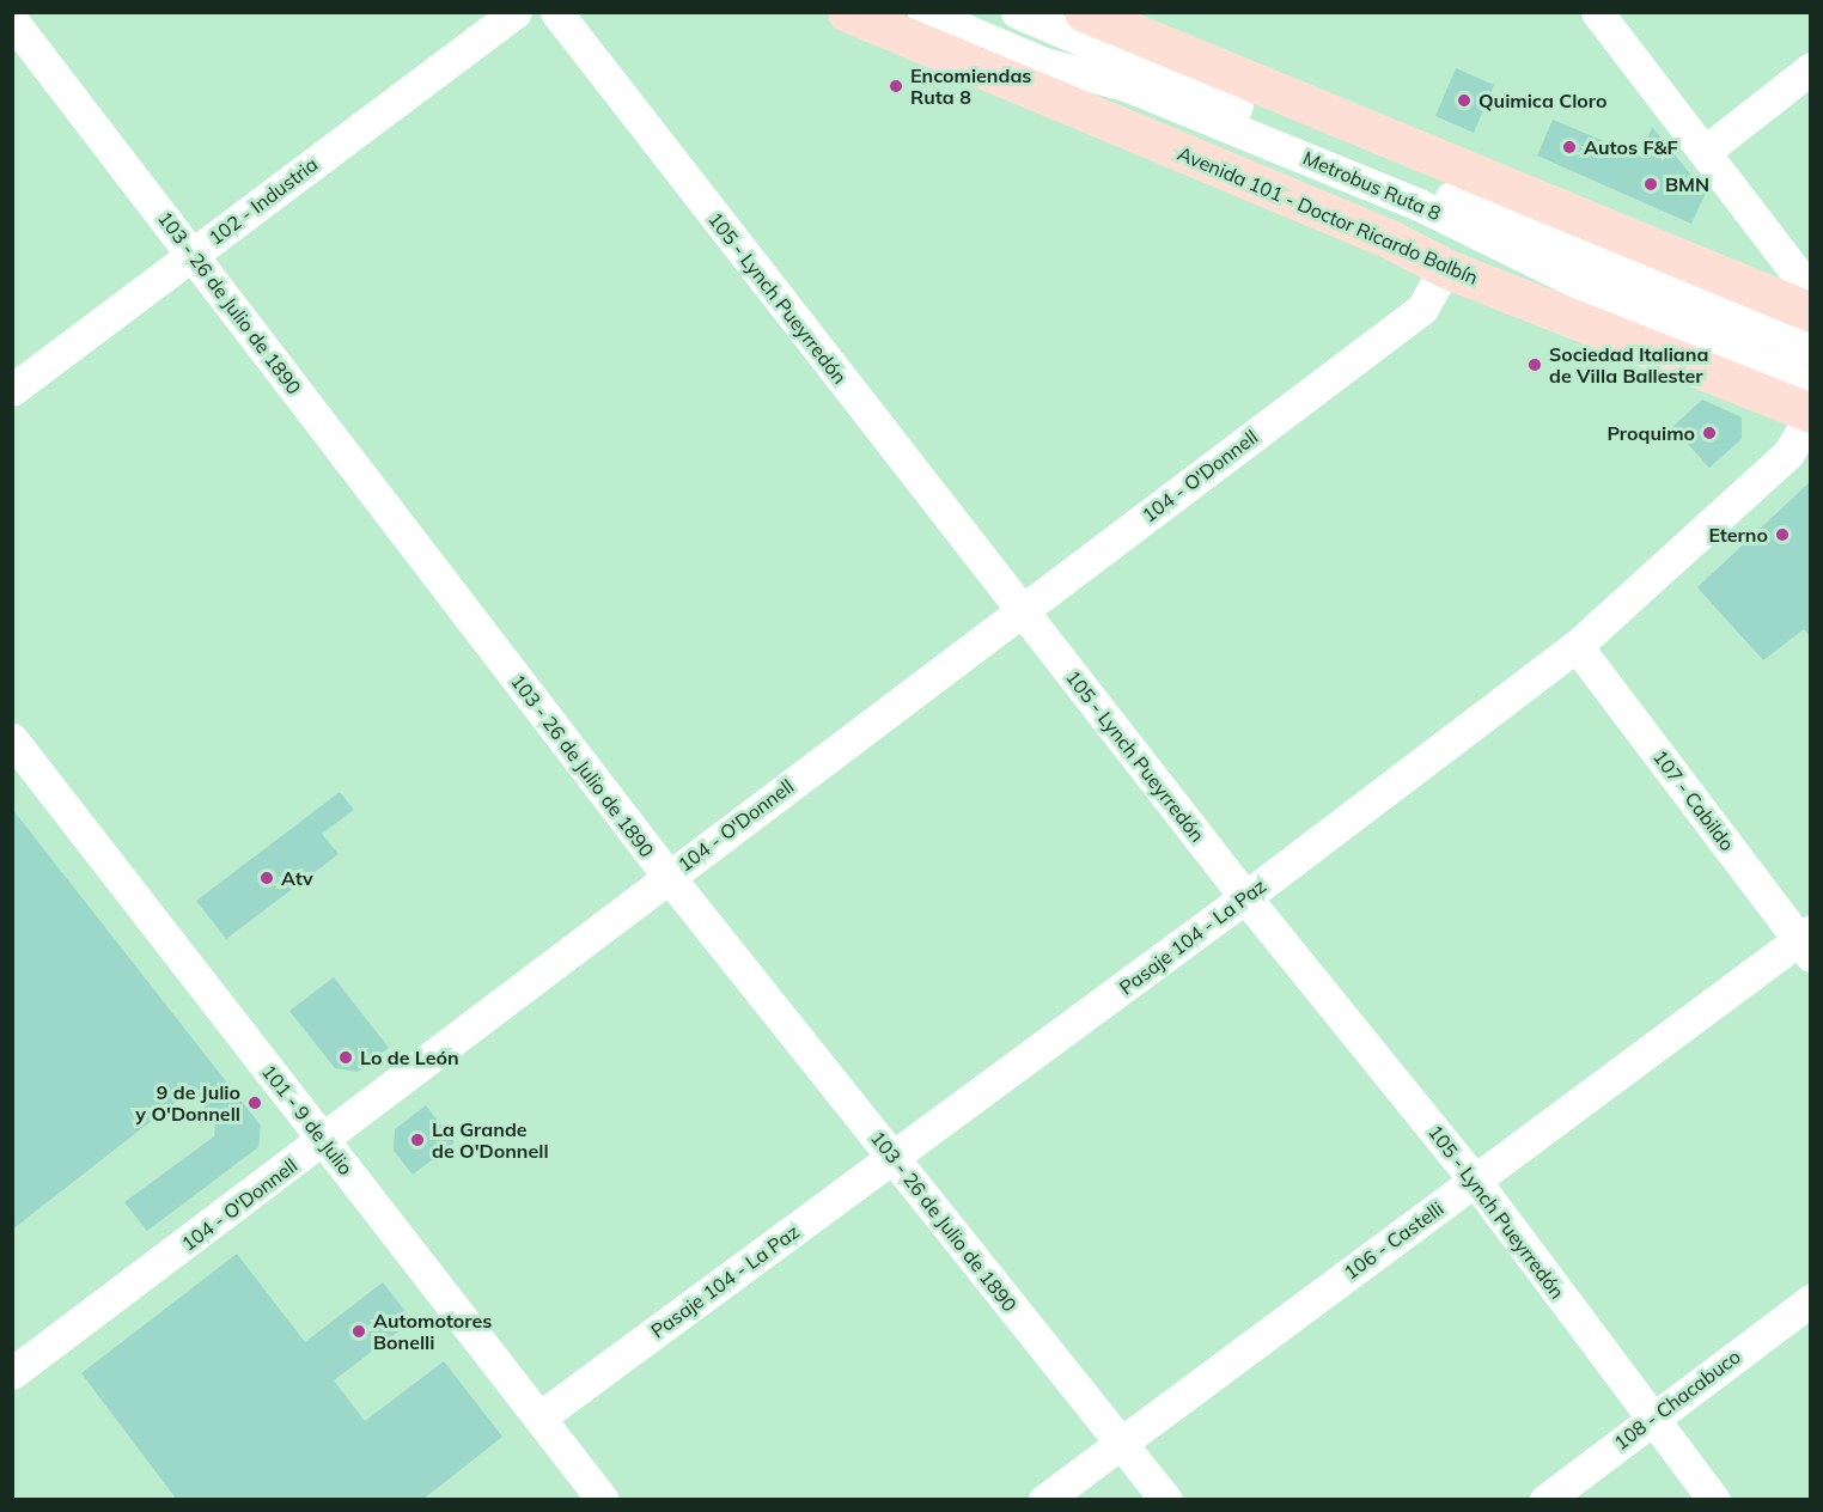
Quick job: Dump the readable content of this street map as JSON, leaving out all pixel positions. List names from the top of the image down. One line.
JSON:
{"streets":{"main road":["Avenida 101 - Doctor Ricardo Balbín"],"street":["Metrobus Ruta 8","102 - Industria","105 - Lynch Pueyrredón","103 - 26 de Julio de 1890","104 - O'Donnell","107 - Cabildo","Pasaje 104 - La Paz","101 - 9 de Julio","106 - Castelli","108 - Chacabuco"]},"crossings":[["102 - Industria","103 - 26 de Julio de 1890"],["Avenida 101 - Doctor Ricardo Balbín","104 - O'Donnell"],["Avenida 101 - Doctor Ricardo Balbín","Pasaje 104 - La Paz"],["105 - Lynch Pueyrredón","104 - O'Donnell"],["105 - Lynch Pueyrredón","Pasaje 104 - La Paz"],["105 - Lynch Pueyrredón","106 - Castelli"],["105 - Lynch Pueyrredón","108 - Chacabuco"],["103 - 26 de Julio de 1890","104 - O'Donnell"],["103 - 26 de Julio de 1890","Pasaje 104 - La Paz"],["103 - 26 de Julio de 1890","106 - Castelli"],["104 - O'Donnell","101 - 9 de Julio"],["107 - Cabildo","Pasaje 104 - La Paz"],["107 - Cabildo","106 - Castelli"],["Pasaje 104 - La Paz","101 - 9 de Julio"]],"places":["Encomiendas Ruta 8","Quimica Cloro","Autos F&F","BMN","Sociedad Italiana de Villa Ballester","Proquimo","Eterno","Atv","Lo de León","9 de Julio y O'Donnell","La Grande de O'Donnell","Automotores Bonelli"]}
